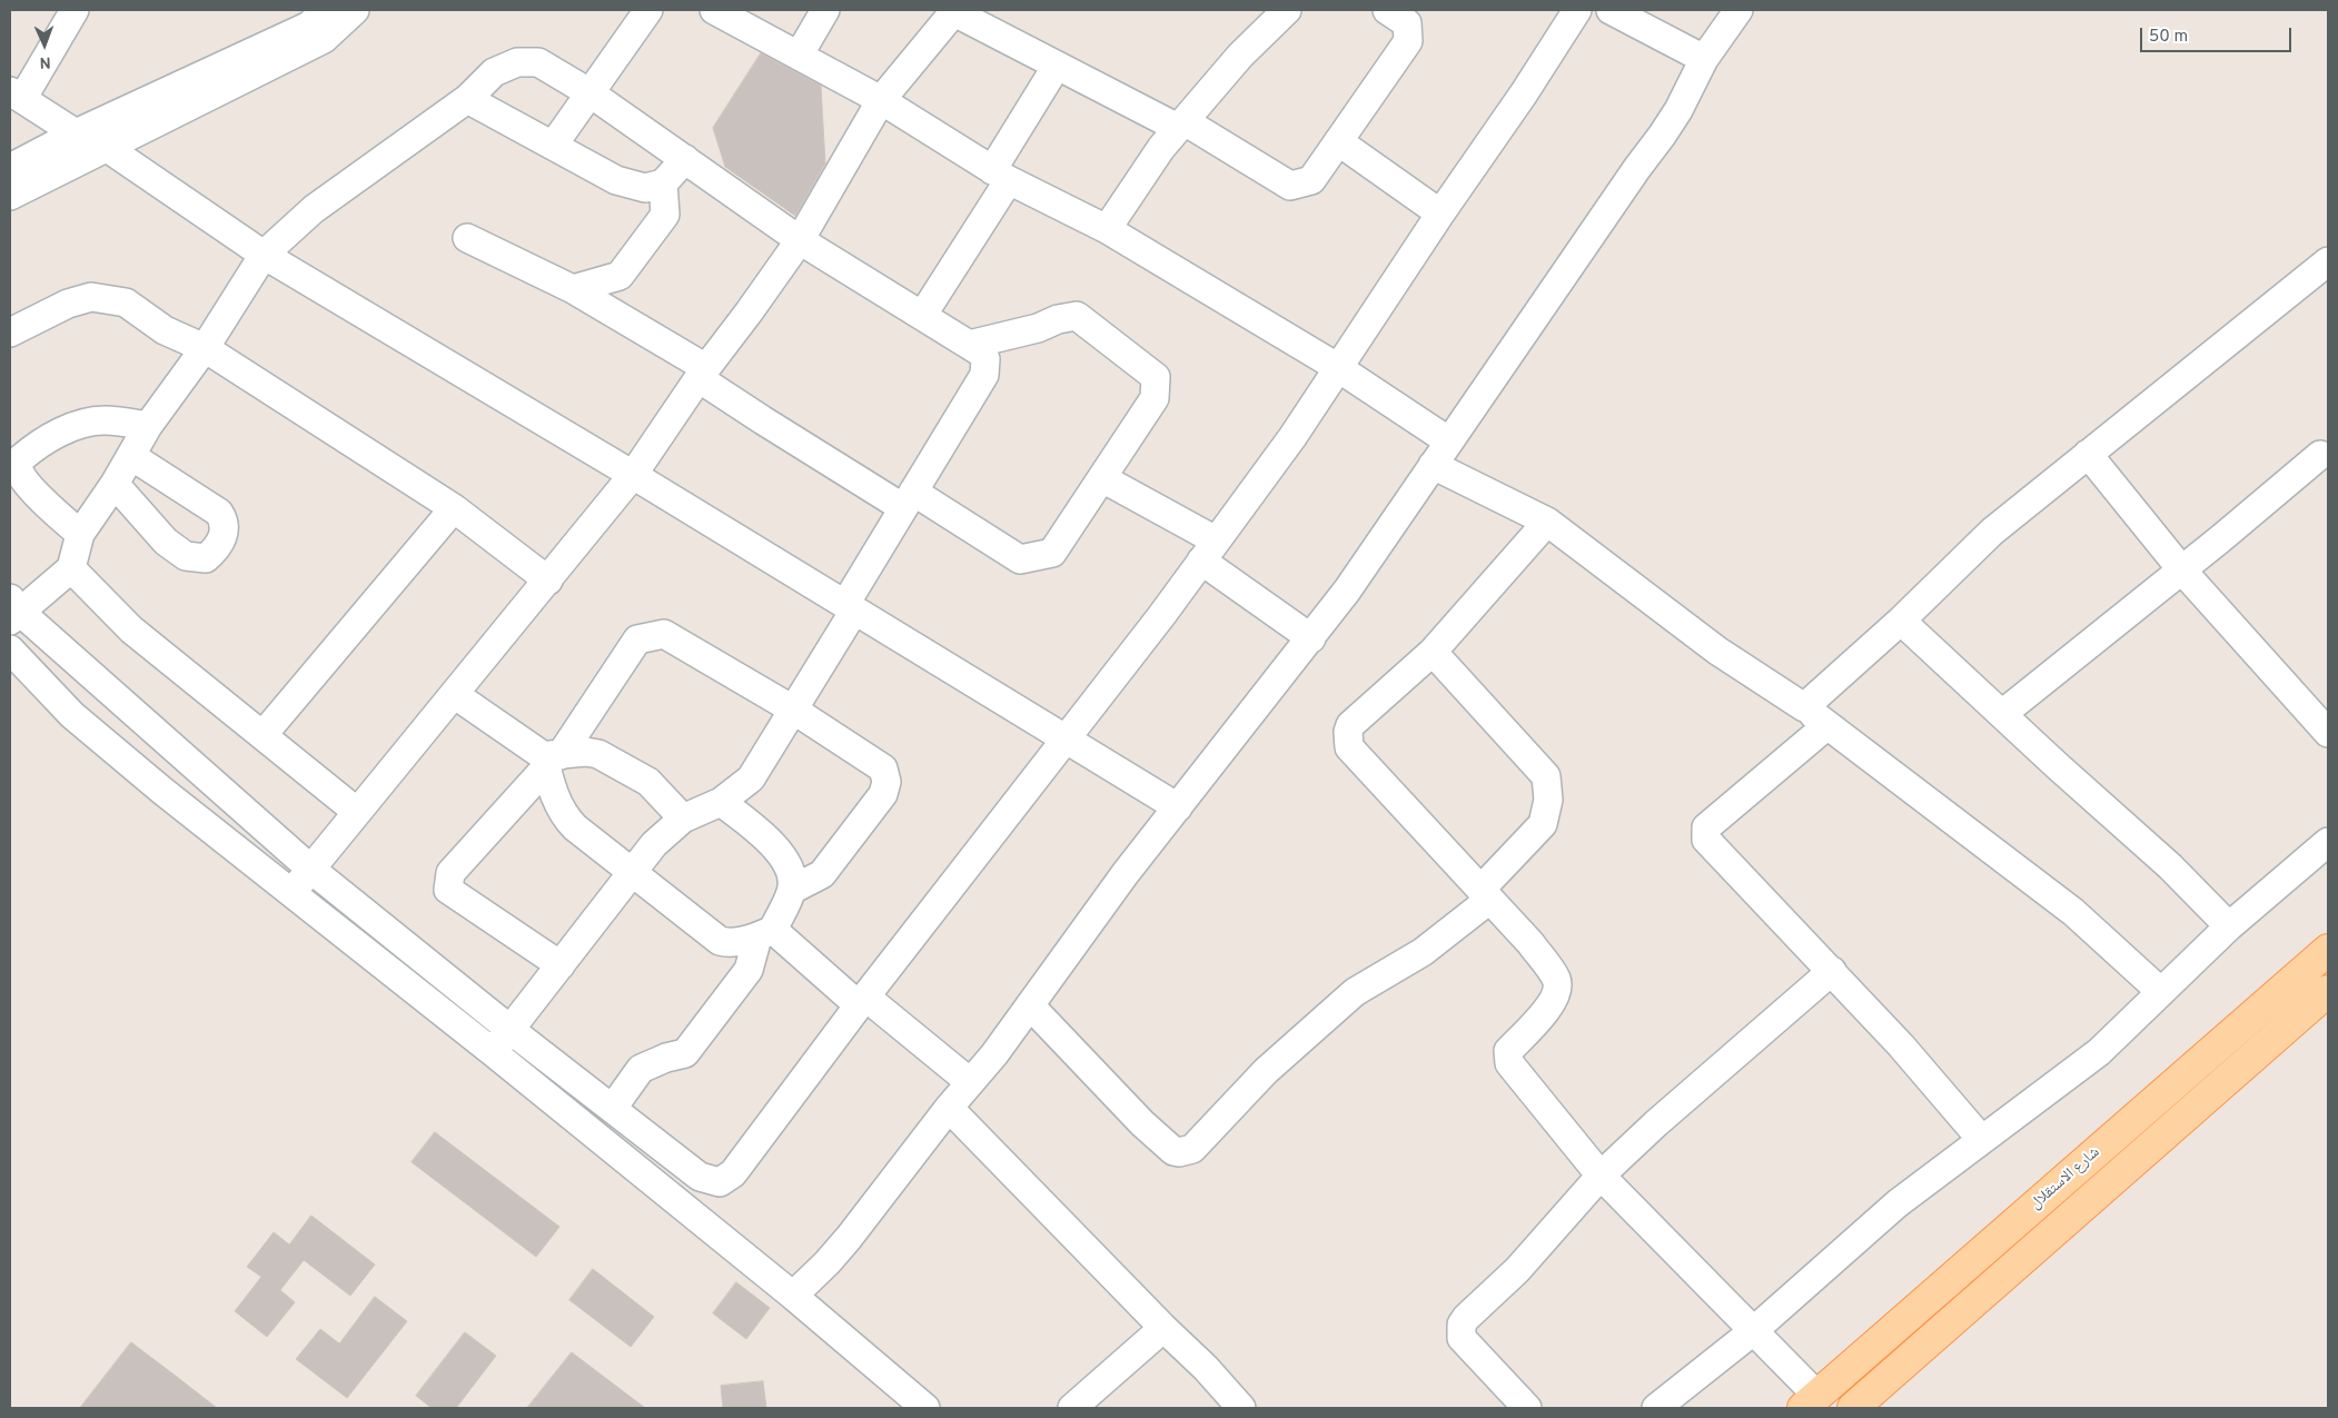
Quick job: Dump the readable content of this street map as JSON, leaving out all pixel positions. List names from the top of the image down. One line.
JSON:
{"streets":{"main road":["شارع الاستقلال"]},"scale_bar":"50 m","north":"bottom"}
